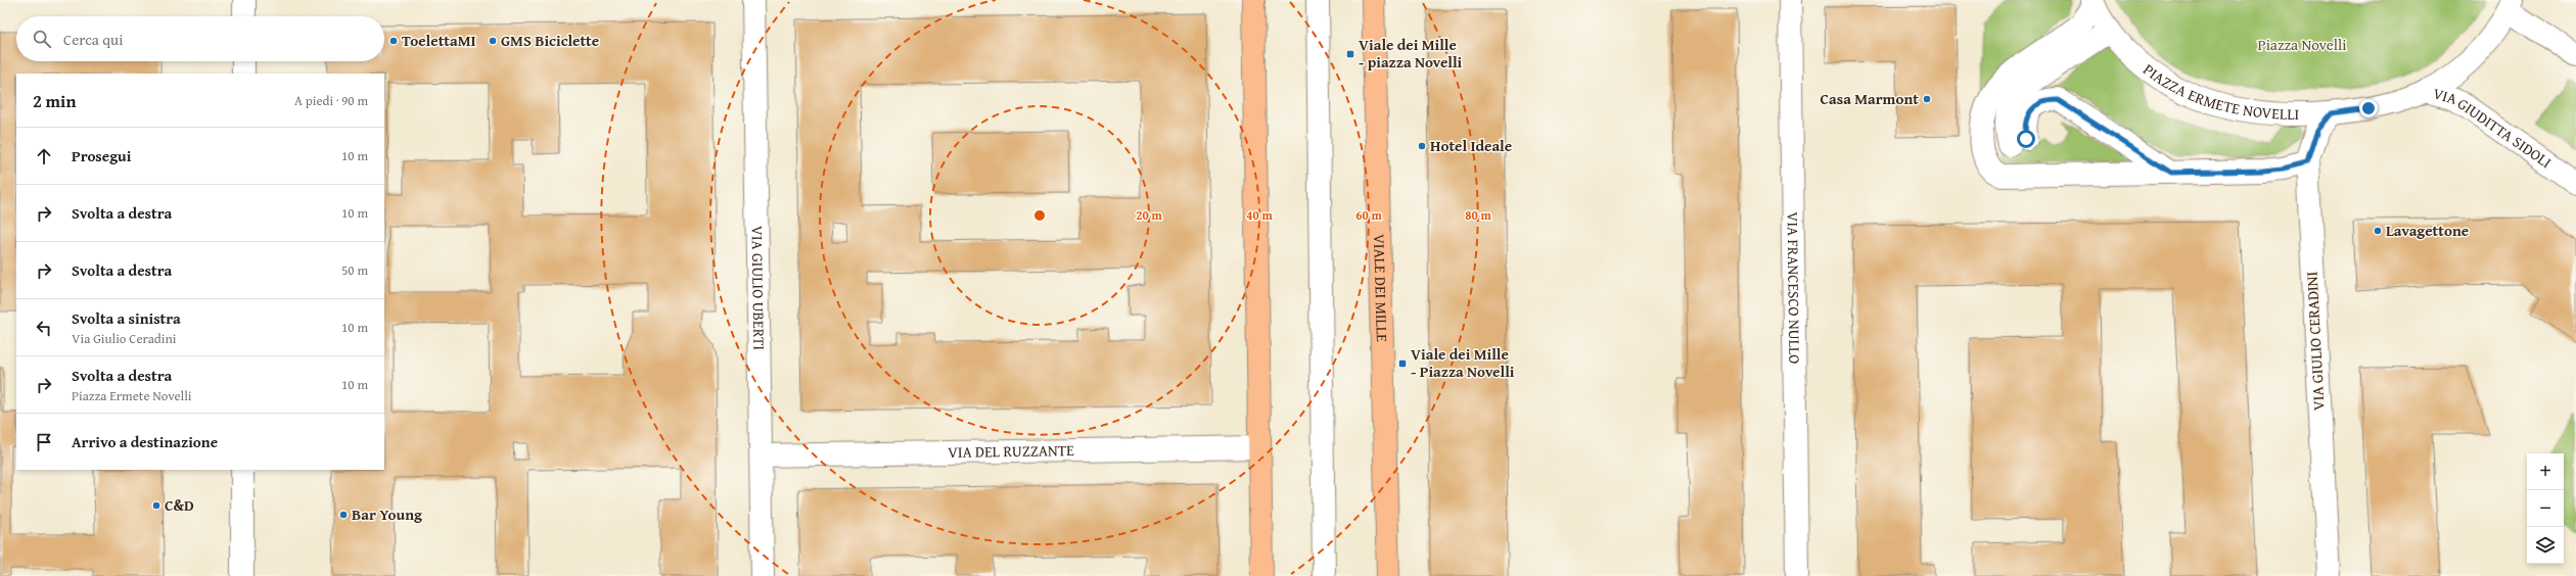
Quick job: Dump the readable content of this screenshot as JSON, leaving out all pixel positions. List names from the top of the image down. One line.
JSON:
{"streets":{"main road":["VIALE DEI MILLE"],"street":["PIAZZA ERMETE NOVELLI","VIA GIUDITTA SIDOLI","VIA GIULIO UBERTI","VIA FRANCESCO NULLO","VIA GIULIO CERADINI","VIA DEL RUZZANTE"]},"crossings":[["PIAZZA ERMETE NOVELLI","VIA GIUDITTA SIDOLI"],["PIAZZA ERMETE NOVELLI","VIA GIULIO CERADINI"],["VIA GIULIO UBERTI","VIA DEL RUZZANTE"]],"parks":["Piazza Novelli"],"places":{"other":["ToelettaMI","GMS Biciclette","Casa Marmont","Hotel Ideale","Lavagettone","C&D","Bar Young"],"transit":["Viale dei Mille - piazza Novelli","Viale dei Mille - Piazza Novelli"]},"page":{"search":"Cerca qui","heading":["2 min","A piedi · 90 m"],"list":[["Prosegui","10 m"],["Svolta a destra","10 m"],["Svolta a destra","50 m"],["Svolta a sinistra","Via Giulio Ceradini","10 m"],["Svolta a destra","Piazza Ermete Novelli","10 m"],"Arrivo a destinazione"],"map_buttons":["+","−"]},"rings":["20 m","40 m","60 m","80 m"]}
